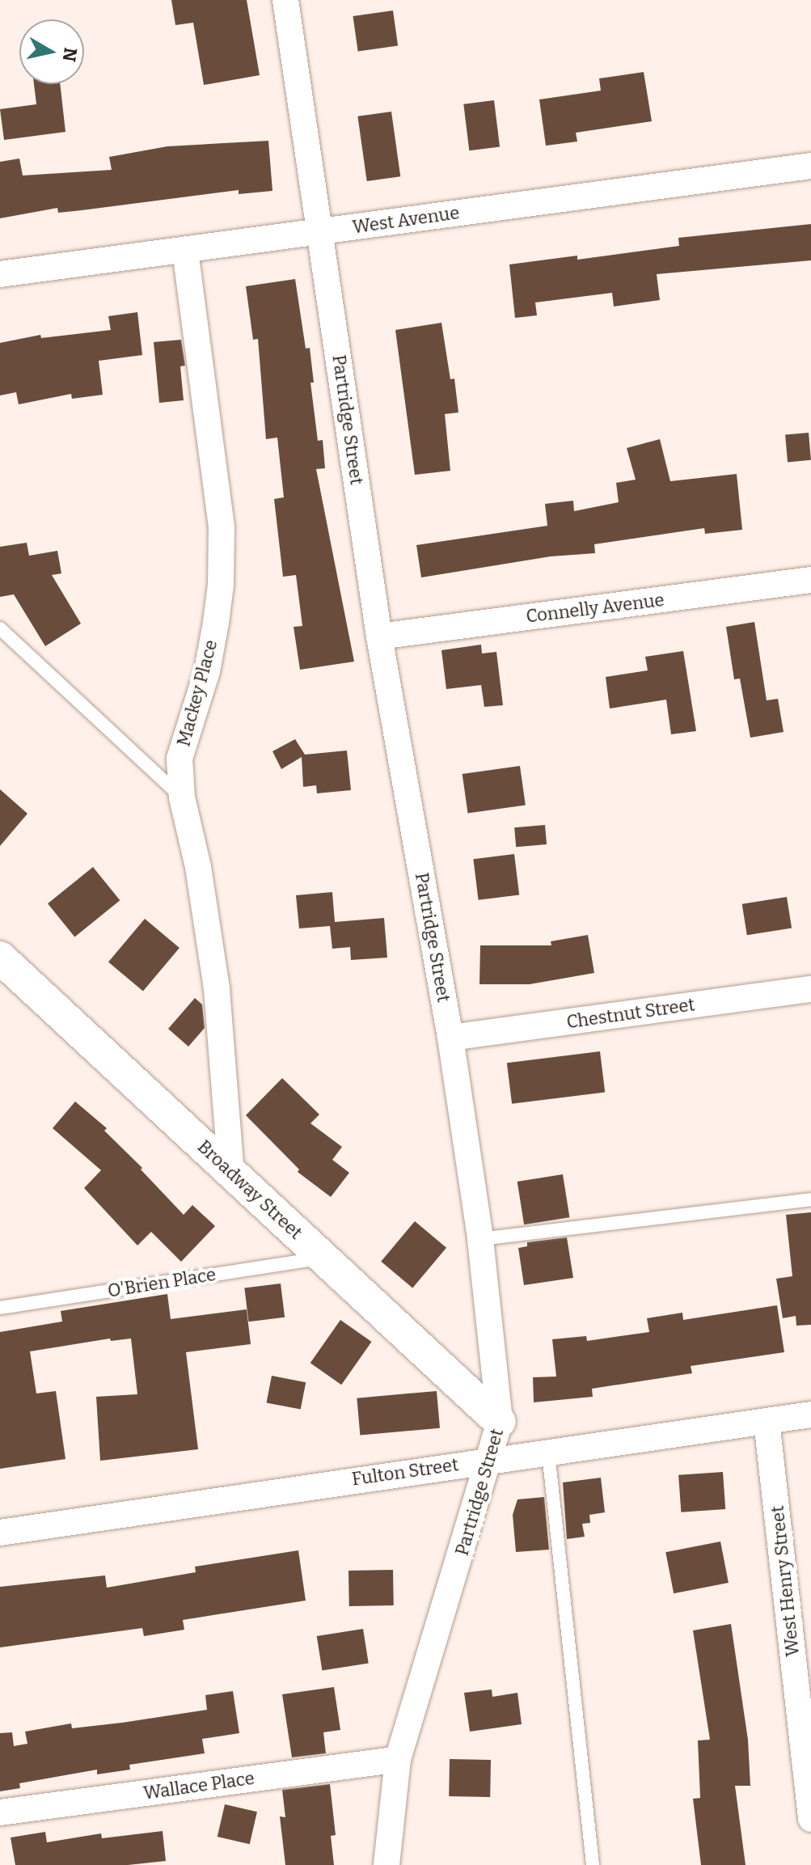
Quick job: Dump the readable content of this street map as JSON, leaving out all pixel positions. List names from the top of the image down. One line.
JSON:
{"streets":{"street":["West Avenue","Partridge Street","Connelly Avenue","Mackey Place","Chestnut Street","Broadway Street","Fulton Street","West Henry Street","Wallace Place"],"lane":["O'Brien Place"]},"crossings":[["West Avenue","Partridge Street"],["West Avenue","Mackey Place"],["Partridge Street","Connelly Avenue"],["Partridge Street","Chestnut Street"],["Partridge Street","Broadway Street"],["Partridge Street","Fulton Street"],["Partridge Street","Wallace Place"],["Mackey Place","Broadway Street"],["Broadway Street","O'Brien Place"],["Fulton Street","West Henry Street"]],"north":"right"}
